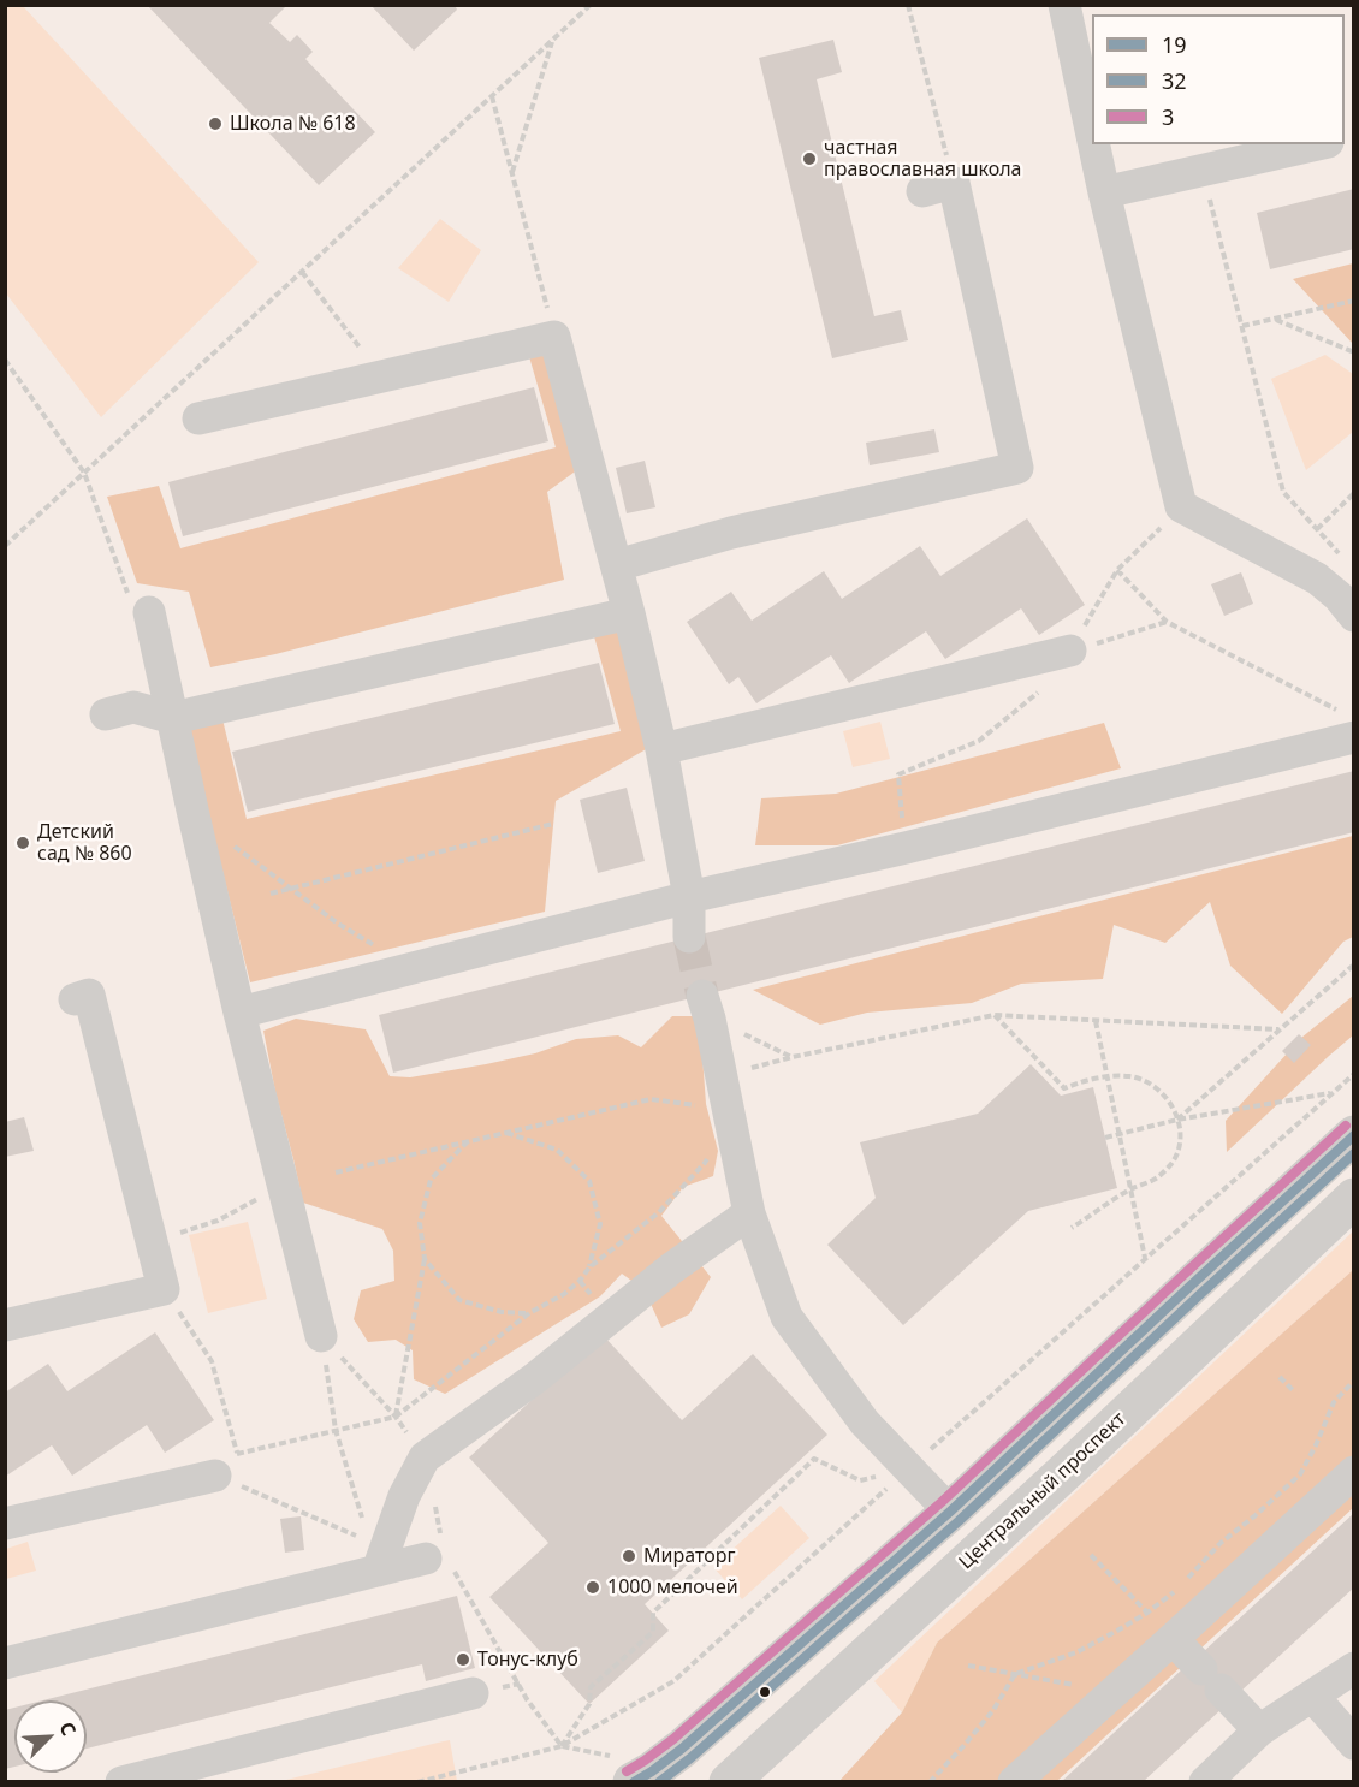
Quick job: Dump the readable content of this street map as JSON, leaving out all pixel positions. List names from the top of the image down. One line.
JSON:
{"streets":{"main road":["Центральный проспект"]},"places":["Школа № 618","частная православная школа","Детский сад № 860","Мираторг","1000 мелочей","Тонус-клуб"],"lines":["transit line 3","transit line 19","transit line 32"],"legend":["19","32","3"],"north":"top right"}
